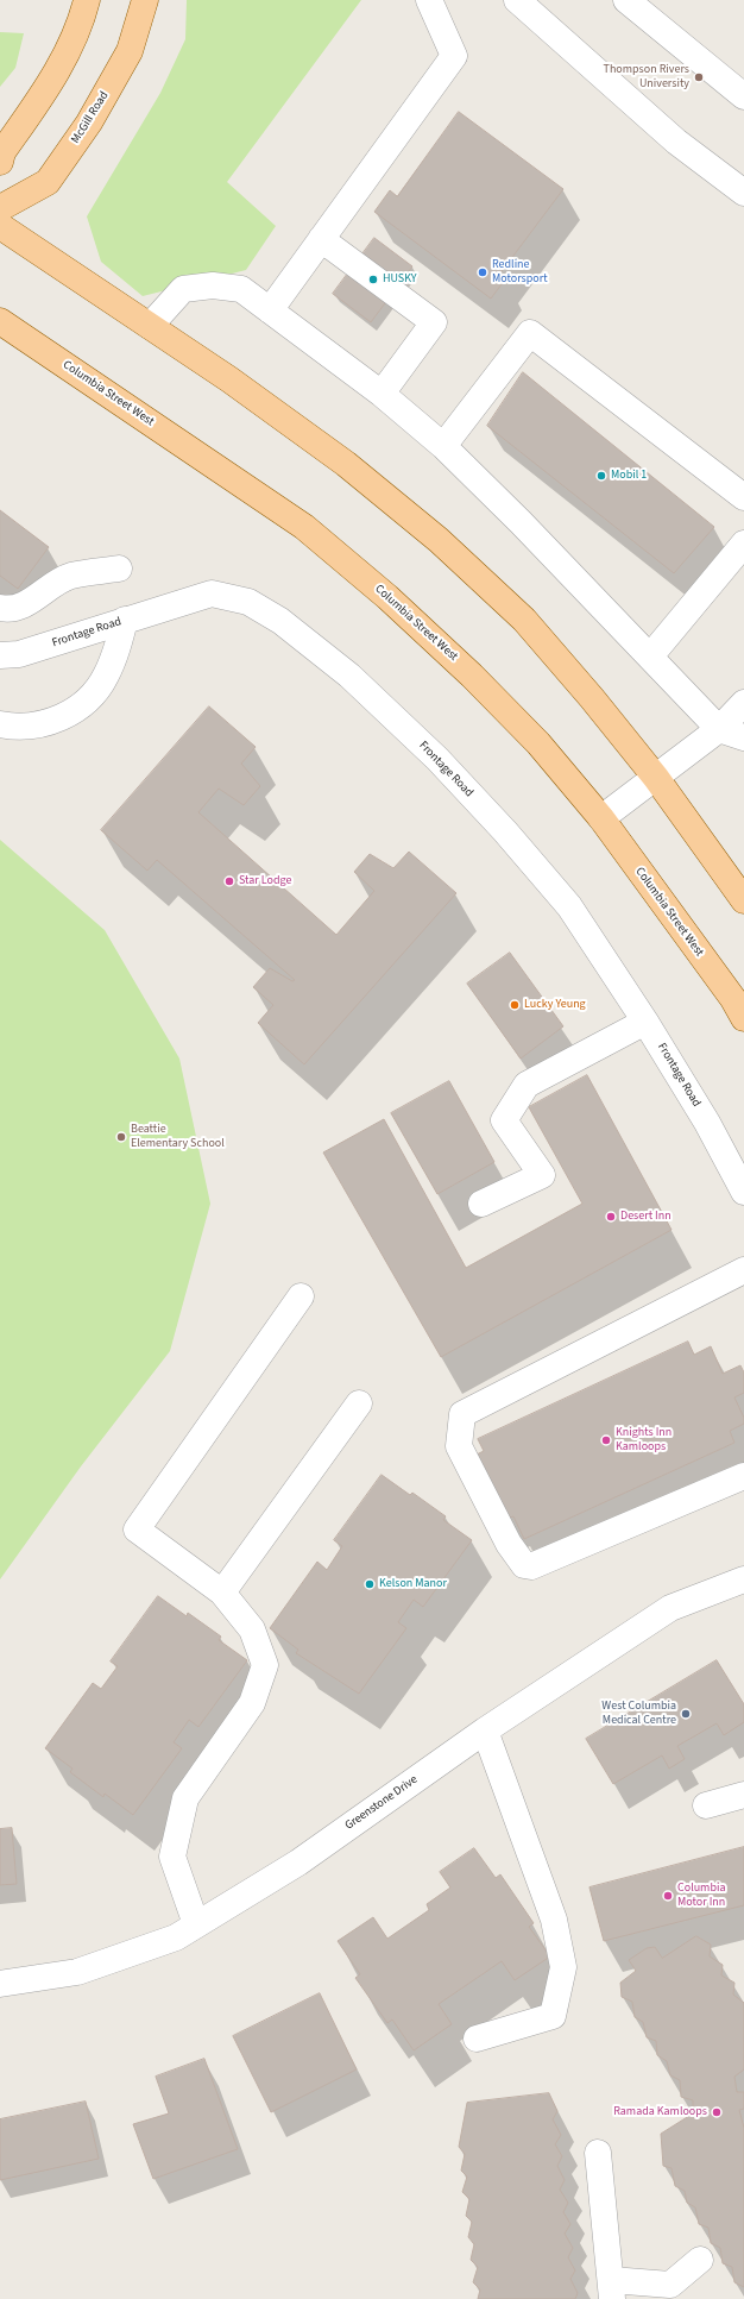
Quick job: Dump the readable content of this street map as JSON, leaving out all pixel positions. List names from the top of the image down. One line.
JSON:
{"streets":{"main road":["McGill Road","Columbia Street West"],"street":["Frontage Road","Greenstone Drive"]},"places":["Thompson Rivers University","Redline Motorsport","HUSKY","Mobil 1","Star Lodge","Lucky Yeung","Beattie Elementary School","Desert Inn","Knights Inn Kamloops","Kelson Manor","West Columbia Medical Centre","Columbia Motor Inn","Ramada Kamloops"]}
